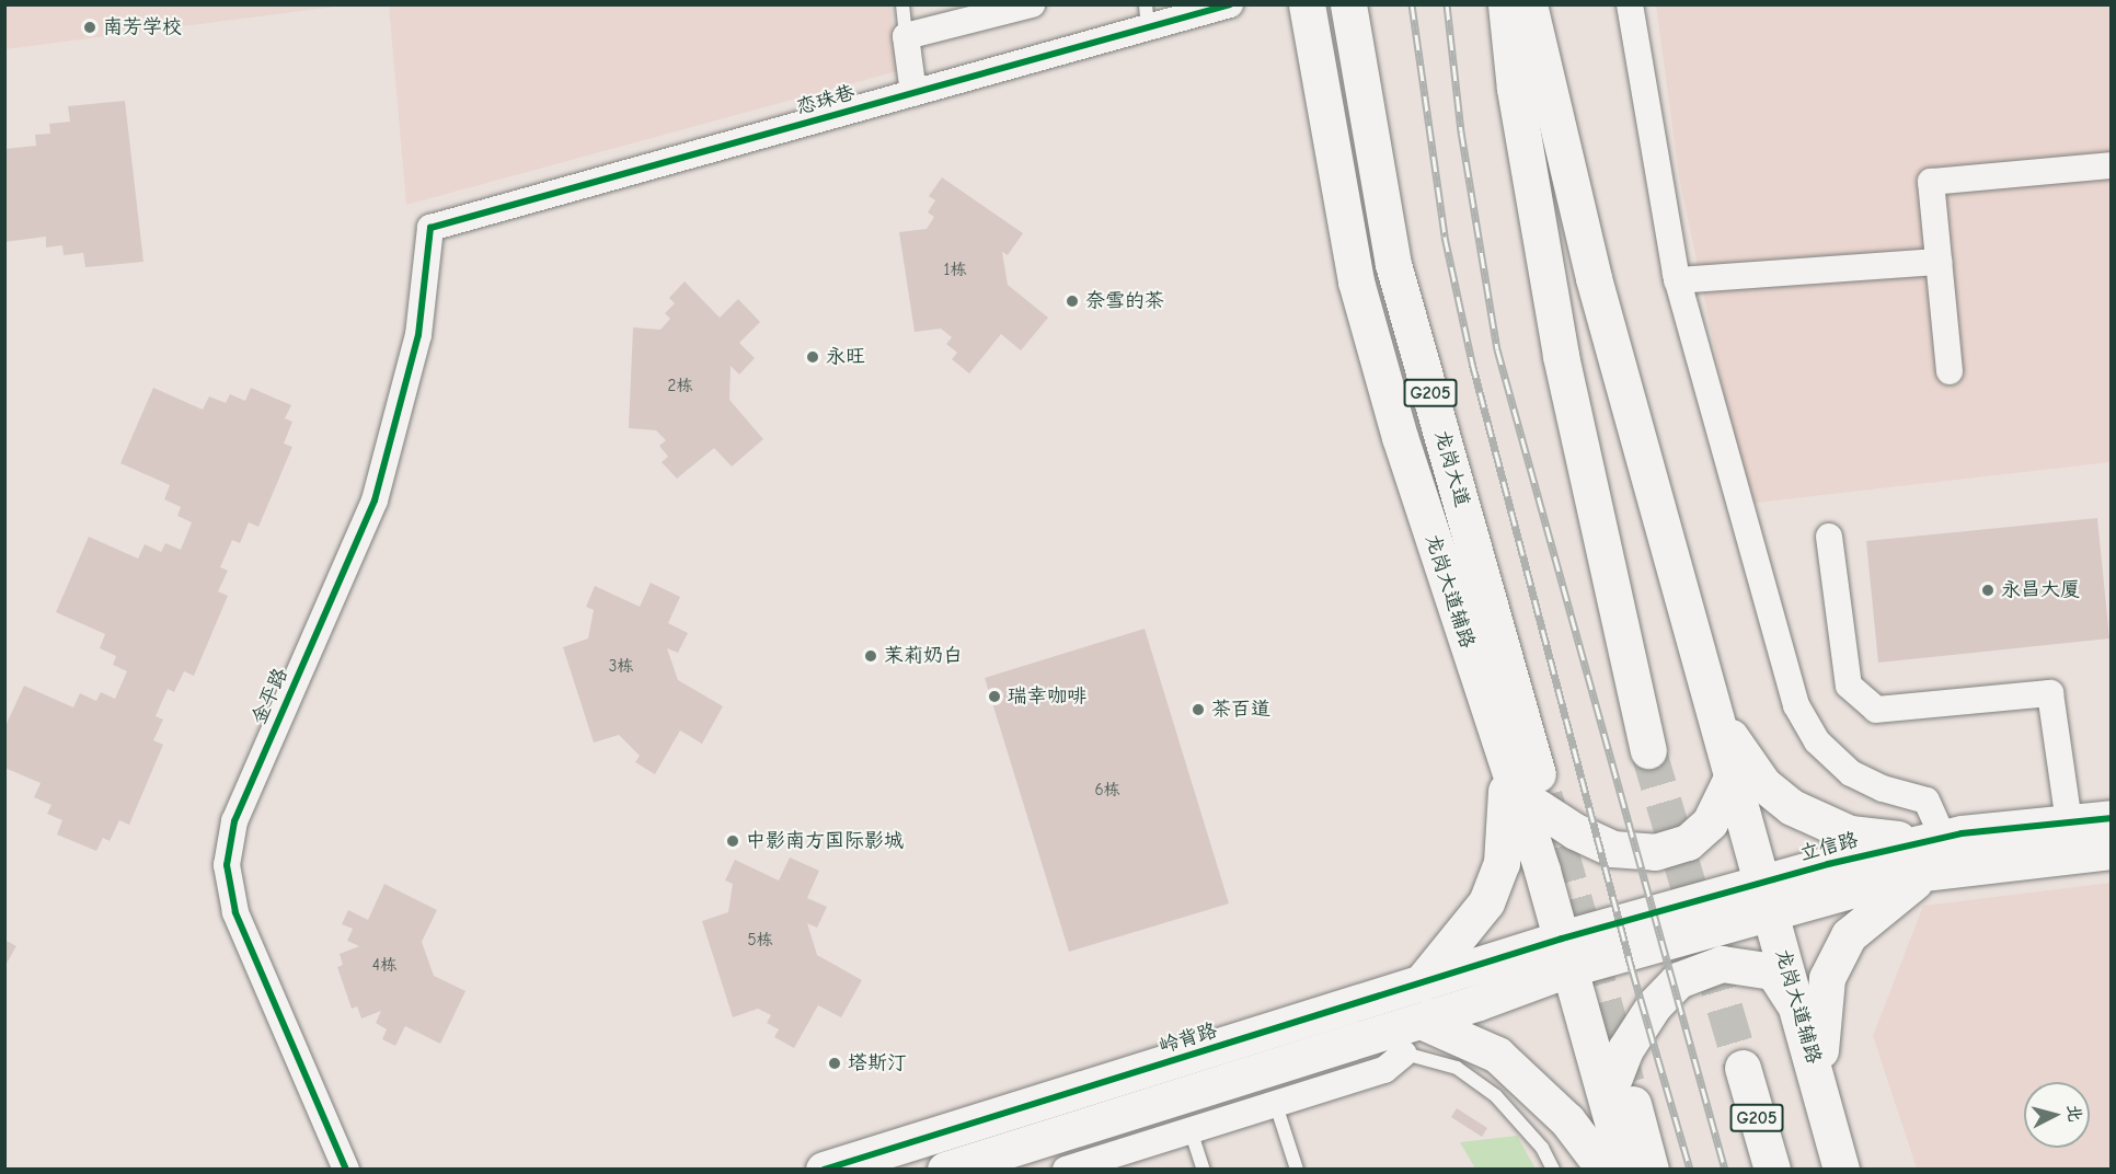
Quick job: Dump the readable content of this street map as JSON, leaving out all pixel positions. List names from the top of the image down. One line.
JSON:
{"streets":{"main road":["G205","龙岗大道","龙岗大道辅路","岭背路"],"street":["恋珠巷","金平路"],"cycle path":["立信路"]},"crossings":[["恋珠巷","金平路"],["龙岗大道","龙岗大道辅路"],["龙岗大道辅路","岭背路"]],"places":["南芳学校","奈雪的茶","永旺","永昌大厦","茉莉奶白","瑞幸咖啡","茶百道","中影南方国际影城","塔斯汀"],"house_numbers":["1栋","2栋","3栋","6栋","5栋","4栋"],"north":"right"}
